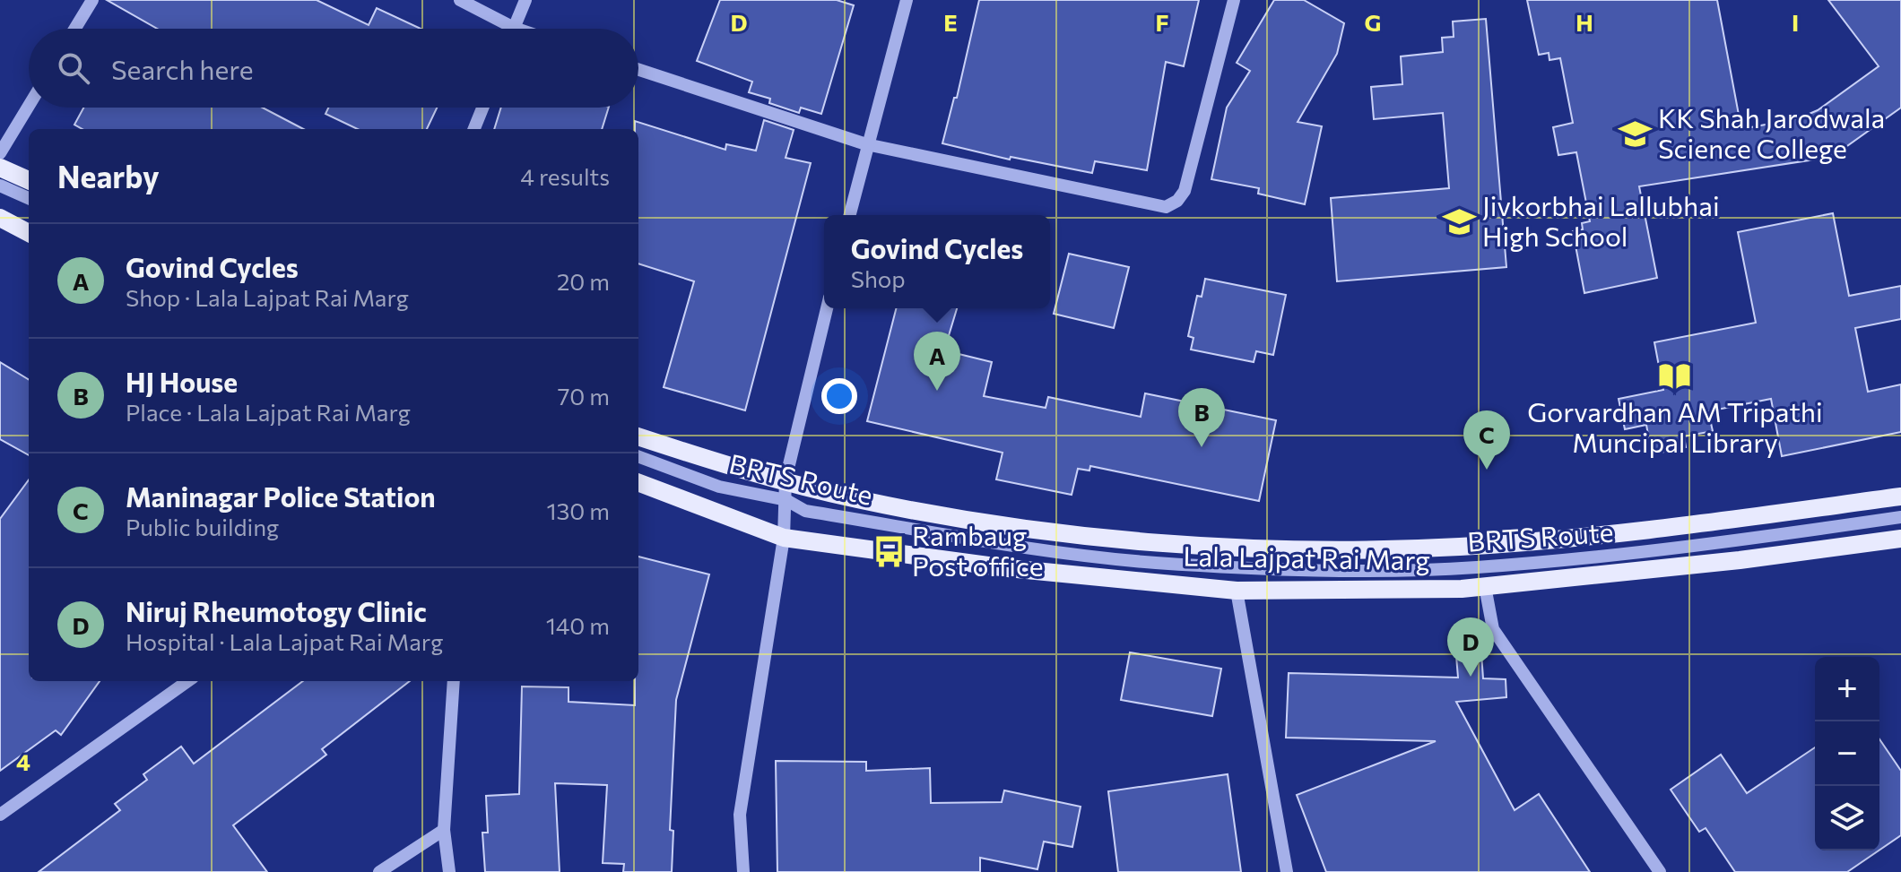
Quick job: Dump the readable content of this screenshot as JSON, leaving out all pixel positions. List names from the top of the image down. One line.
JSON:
{"streets":{"main road":["Lala Lajpat Rai Marg"],"street":["BRTS Route"]},"places":{"school or university":["KK Shah Jarodwala Science College","Jivkorbhai Lallubhai High School"],"library":["Gorvardhan AM Tripathi Muncipal Library"],"bus stop":["Rambaug Post office"]},"page":{"search":"Search here","heading":["Nearby","4 results"],"popup":["Govind Cycles","Shop"],"list":[{"mark":"A","name":"Govind Cycles","note":"Shop · Lala Lajpat Rai Marg","value":"20 m"},{"mark":"B","name":"HJ House","note":"Place · Lala Lajpat Rai Marg","value":"70 m"},{"mark":"C","name":"Maninagar Police Station","note":"Public building","value":"130 m"},{"mark":"D","name":"Niruj Rheumotogy Clinic","note":"Hospital · Lala Lajpat Rai Marg","value":"140 m"}],"pins":["A","B","C","D"],"map_buttons":["+","−"]},"grid":{"columns":["D","E","F","G","H","I"],"rows":["4"]}}
